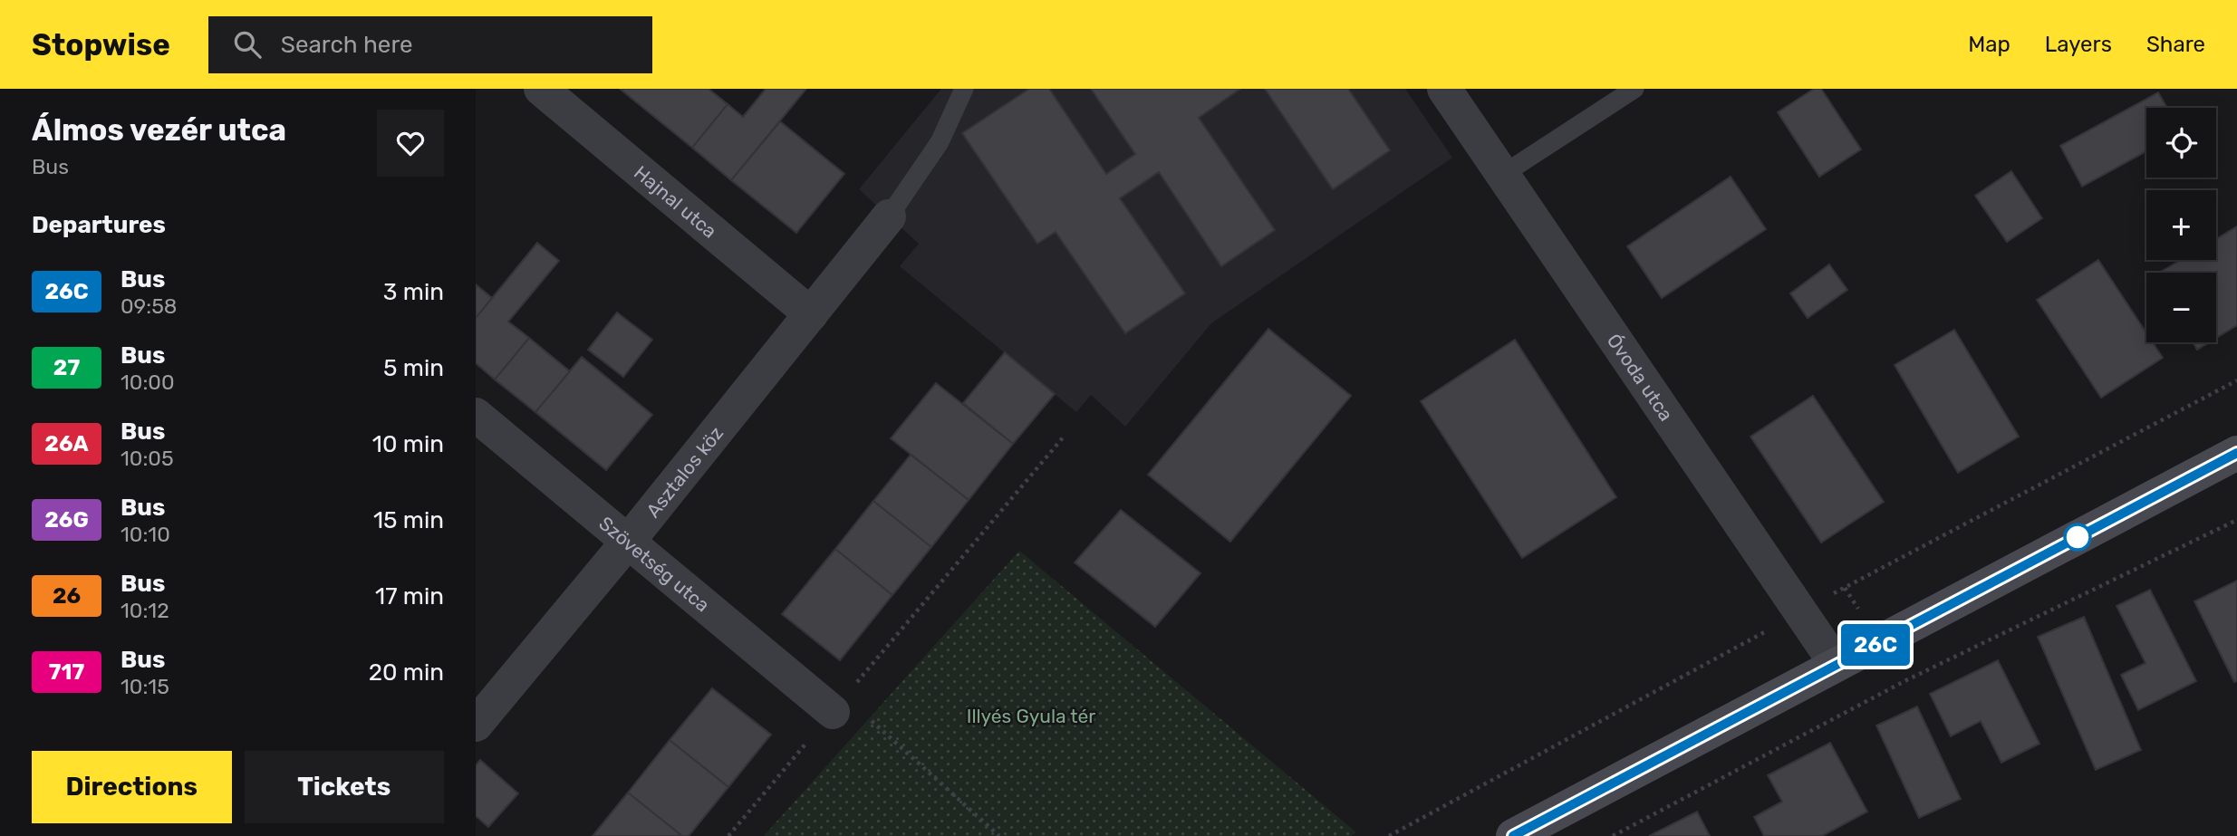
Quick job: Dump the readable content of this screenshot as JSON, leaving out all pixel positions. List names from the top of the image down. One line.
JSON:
{"streets":{"street":["Hajnal utca","Óvoda utca","Asztalos köz","Szövetség utca"]},"crossings":[["Hajnal utca","Asztalos köz"],["Asztalos köz","Szövetség utca"]],"parks":["Illyés Gyula tér"],"lines":["bus line 26C"],"page":{"header":"Stopwise","search":"Search here","nav":["Map","Layers","Share"],"heading":[["Álmos vezér utca","Bus"],"Departures"],"on_map":"26C","map_buttons":["+","−"],"list":[{"mark":"26C","name":"Bus","note":"09:58","value":"3 min"},{"mark":"27","name":"Bus","note":"10:00","value":"5 min"},{"mark":"26A","name":"Bus","note":"10:05","value":"10 min"},{"mark":"26G","name":"Bus","note":"10:10","value":"15 min"},{"mark":"26","name":"Bus","note":"10:12","value":"17 min"},{"mark":"717","name":"Bus","note":"10:15","value":"20 min"}],"buttons":["Directions","Tickets"]}}
